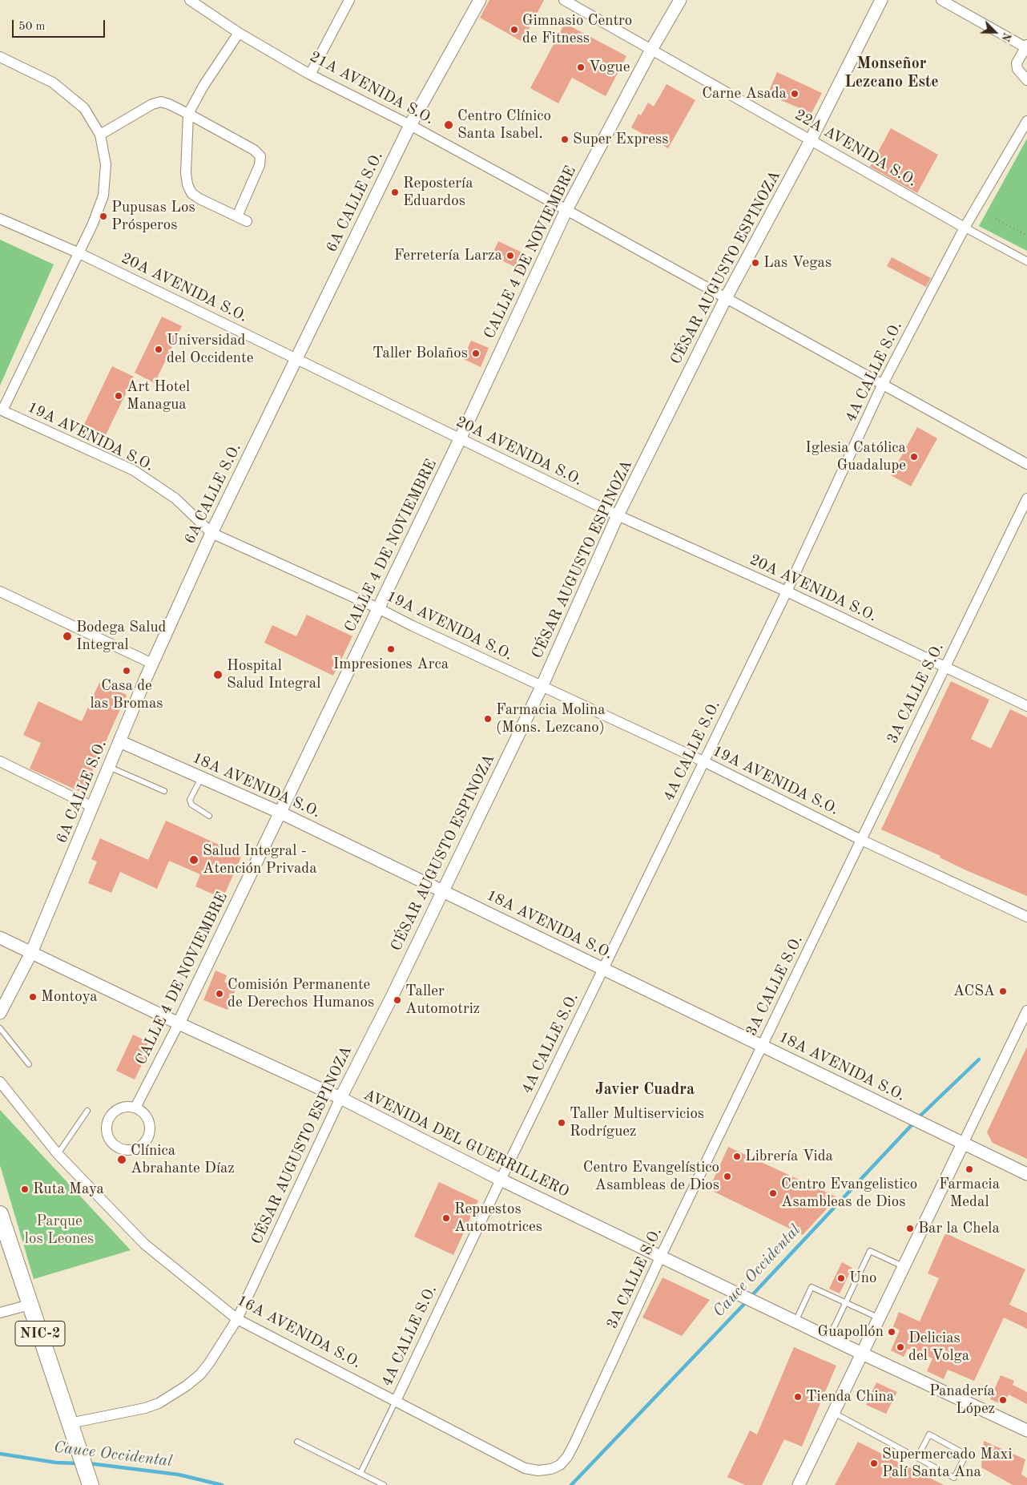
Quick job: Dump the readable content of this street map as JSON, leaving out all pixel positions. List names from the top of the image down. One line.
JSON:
{"streets":{"highway":["NIC-2"],"street":["21A AVENIDA S.O.","22A AVENIDA S.O.","6A CALLE S.O.","CALLE 4 DE NOVIEMBRE","CÉSAR AUGUSTO ESPINOZA","20A AVENIDA S.O.","4A CALLE S.O.","19A AVENIDA S.O.","3A CALLE S.O.","18A AVENIDA S.O.","AVENIDA DEL GUERRILLERO","16A AVENIDA S.O."]},"crossings":[["21A AVENIDA S.O.","6A CALLE S.O."],["21A AVENIDA S.O.","CALLE 4 DE NOVIEMBRE"],["21A AVENIDA S.O.","CÉSAR AUGUSTO ESPINOZA"],["21A AVENIDA S.O.","4A CALLE S.O."],["22A AVENIDA S.O.","CALLE 4 DE NOVIEMBRE"],["22A AVENIDA S.O.","CÉSAR AUGUSTO ESPINOZA"],["22A AVENIDA S.O.","4A CALLE S.O."],["6A CALLE S.O.","20A AVENIDA S.O."],["6A CALLE S.O.","19A AVENIDA S.O."],["6A CALLE S.O.","18A AVENIDA S.O."],["6A CALLE S.O.","AVENIDA DEL GUERRILLERO"],["CALLE 4 DE NOVIEMBRE","20A AVENIDA S.O."],["CALLE 4 DE NOVIEMBRE","19A AVENIDA S.O."],["CALLE 4 DE NOVIEMBRE","18A AVENIDA S.O."],["CALLE 4 DE NOVIEMBRE","AVENIDA DEL GUERRILLERO"],["CÉSAR AUGUSTO ESPINOZA","20A AVENIDA S.O."],["CÉSAR AUGUSTO ESPINOZA","19A AVENIDA S.O."],["CÉSAR AUGUSTO ESPINOZA","18A AVENIDA S.O."],["CÉSAR AUGUSTO ESPINOZA","AVENIDA DEL GUERRILLERO"],["CÉSAR AUGUSTO ESPINOZA","16A AVENIDA S.O."],["CÉSAR AUGUSTO ESPINOZA","NIC-2"],["20A AVENIDA S.O.","4A CALLE S.O."],["20A AVENIDA S.O.","3A CALLE S.O."],["4A CALLE S.O.","19A AVENIDA S.O."],["4A CALLE S.O.","18A AVENIDA S.O."],["4A CALLE S.O.","AVENIDA DEL GUERRILLERO"],["4A CALLE S.O.","16A AVENIDA S.O."],["19A AVENIDA S.O.","3A CALLE S.O."],["3A CALLE S.O.","18A AVENIDA S.O."],["3A CALLE S.O.","AVENIDA DEL GUERRILLERO"],["3A CALLE S.O.","16A AVENIDA S.O."]],"districts":["Monseñor Lezcano Este","Javier Cuadra"],"water":["Cauce Occidental"],"parks":["Parque los Leones"],"places":["Gimnasio Centro de Fitness","Vogue","Carne Asada","Centro Clínico Santa Isabel.","Super Express","Repostería Eduardos","Pupusas Los Prósperos","Ferretería Larza","Las Vegas","Universidad del Occidente","Taller Bolaños","Art Hotel Managua","Iglesia Católica Guadalupe","Bodega Salud Integral","Impresiones Arca","Casa de las Bromas","Hospital Salud Integral","Farmacia Molina (Mons. Lezcano)","Salud Integral - Atención Privada","ACSA","Comisión Permanente de Derechos Humanos","Montoya","Taller Automotriz","Taller Multiservicios Rodríguez","Librería Vida","Clínica Abrahante Díaz","Farmacia Medal","Centro Evangelístico Asambleas de Dios","Ruta Maya","Centro Evangelistico Asambleas de Dios","Repuestos Automotrices","Bar la Chela","Uno","Guapollón","Delicias del Volga","Tienda China","Panadería López","Supermercado Maxi Palí Santa Ana"],"scale_bar":"50 m","north":"bottom right"}
